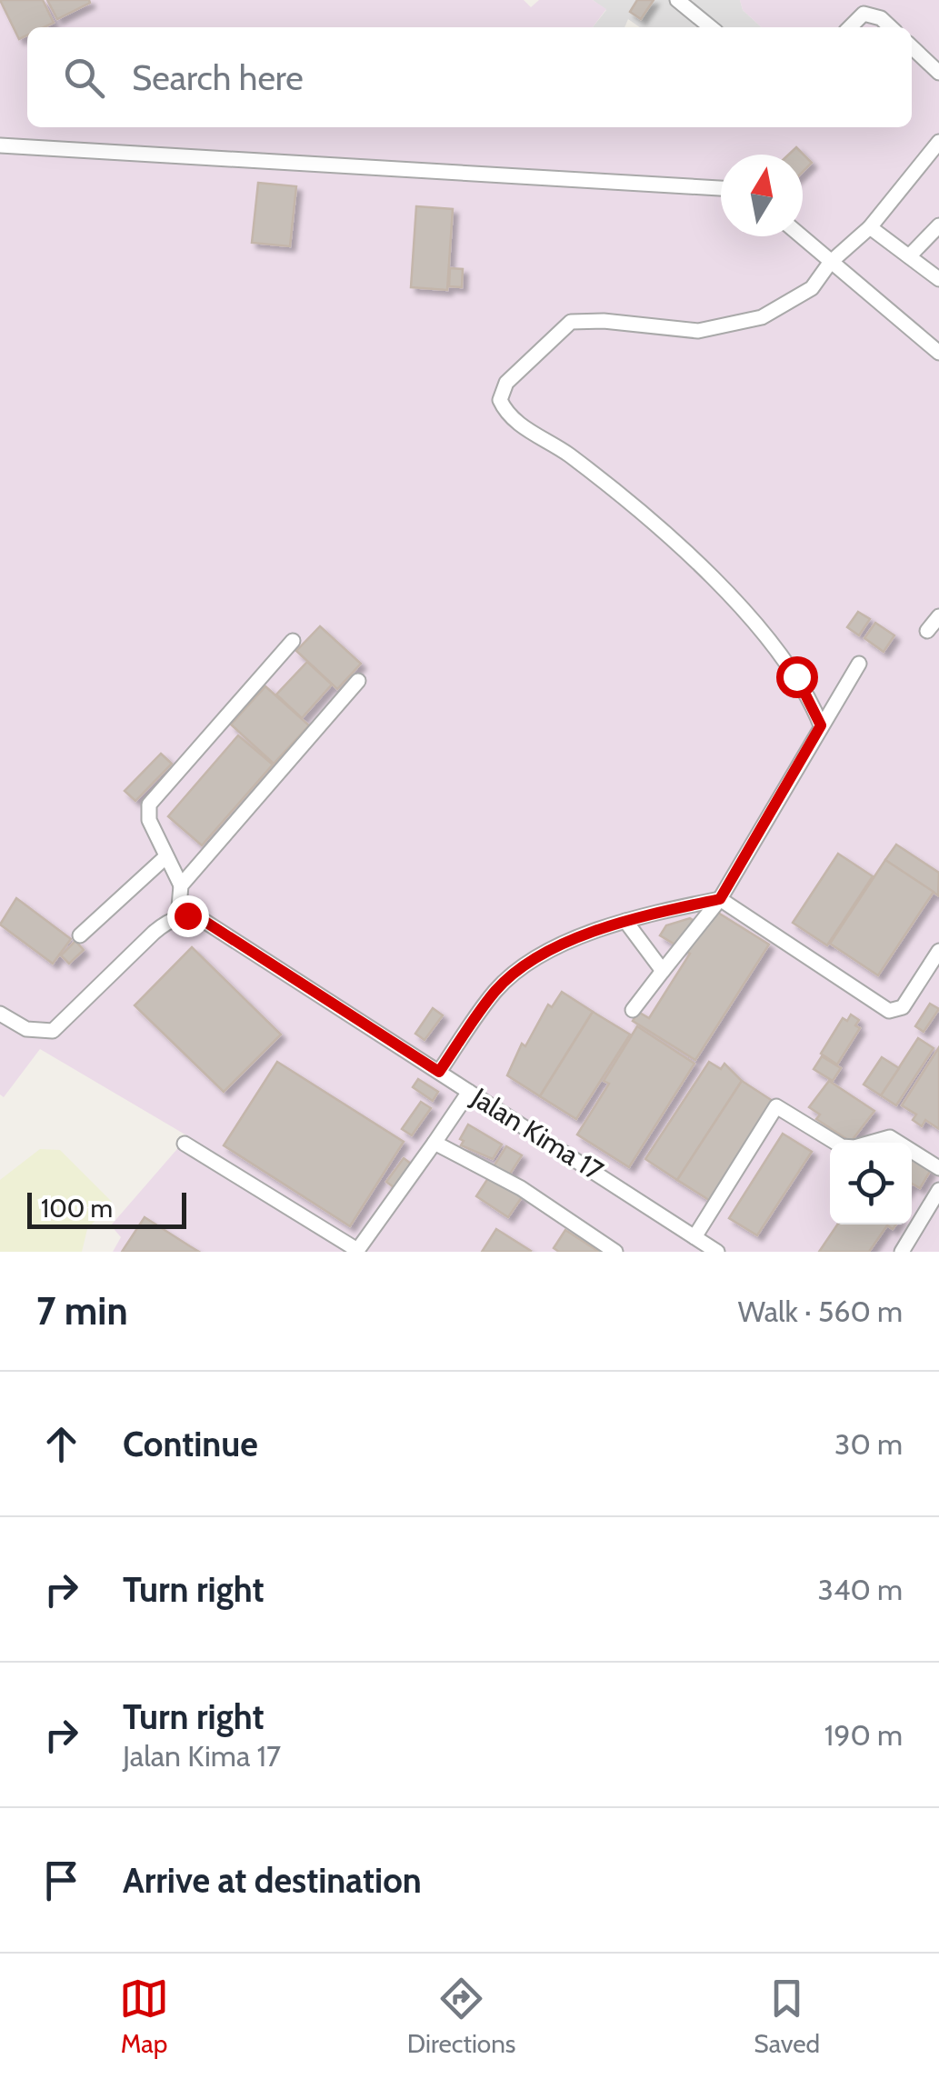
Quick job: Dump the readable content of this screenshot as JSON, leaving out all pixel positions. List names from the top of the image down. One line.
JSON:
{"streets":{"street":["Jalan Kima 17"]},"scale_bar":"100 m","north":"top","page":{"search":"Search here","scale":"100 m","heading":["7 min","Walk · 560 m"],"list":[["Continue","30 m"],["Turn right","340 m"],["Turn right","Jalan Kima 17","190 m"],"Arrive at destination"],"nav":["Map","Directions","Saved"]}}
